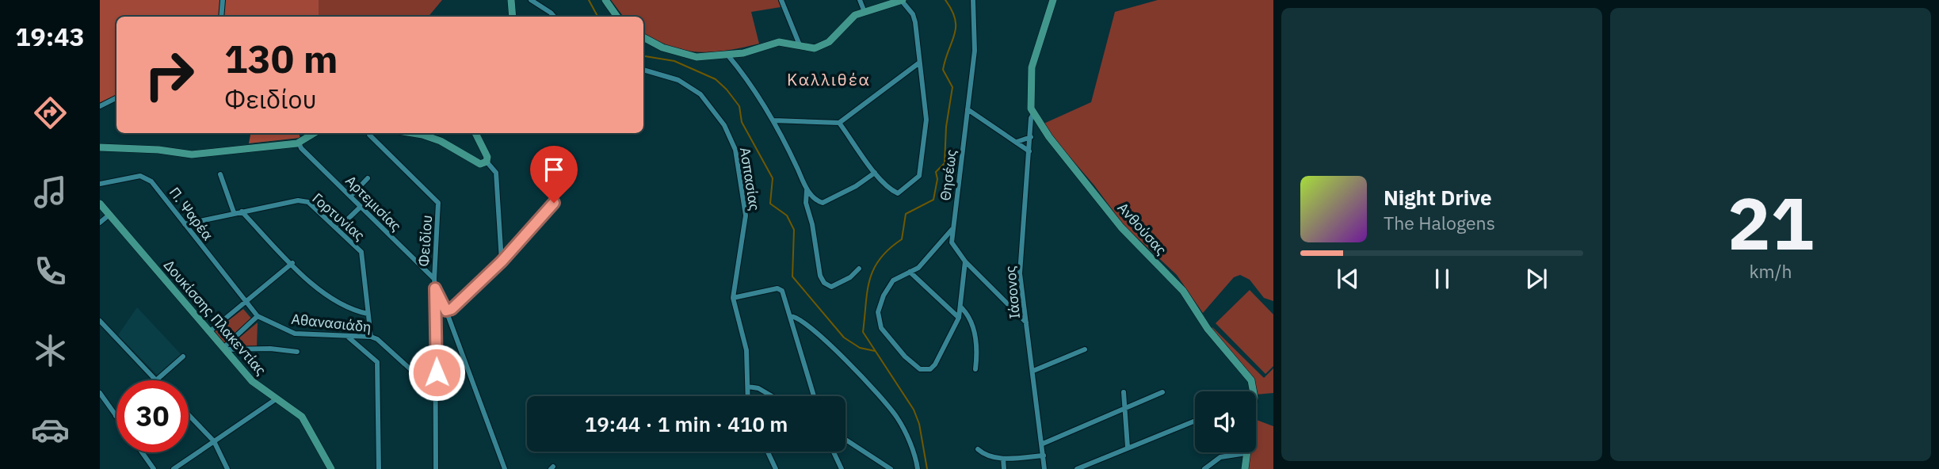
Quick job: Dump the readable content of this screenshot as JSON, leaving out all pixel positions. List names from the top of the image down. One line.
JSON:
{"streets":{"main road":["Ανθούσας","Δουκίσσης Πλακεντίας"],"street":["Θησέως","Ασπασίας","Αρτεμισίας","Π. Ψαρέα","Γορτυνίας","Φειδίου","Ιάσονος","Αθανασιάδη"]},"crossings":[["Αρτεμισίας","Φειδίου"],["Π. Ψαρέα","Γορτυνίας"],["Π. Ψαρέα","Αθανασιάδη"],["Γορτυνίας","Αθανασιάδη"],["Ανθούσας","Ιάσονος"]],"districts":["Καλλιθέα"],"page":{"tabs":"19:43","tile":["21","km/h"],"turn":["130 m","Φειδίου"],"song":["Night Drive","The Halogens"],"limit":"30","trip":"19:44 · 1 min · 410 m"}}
